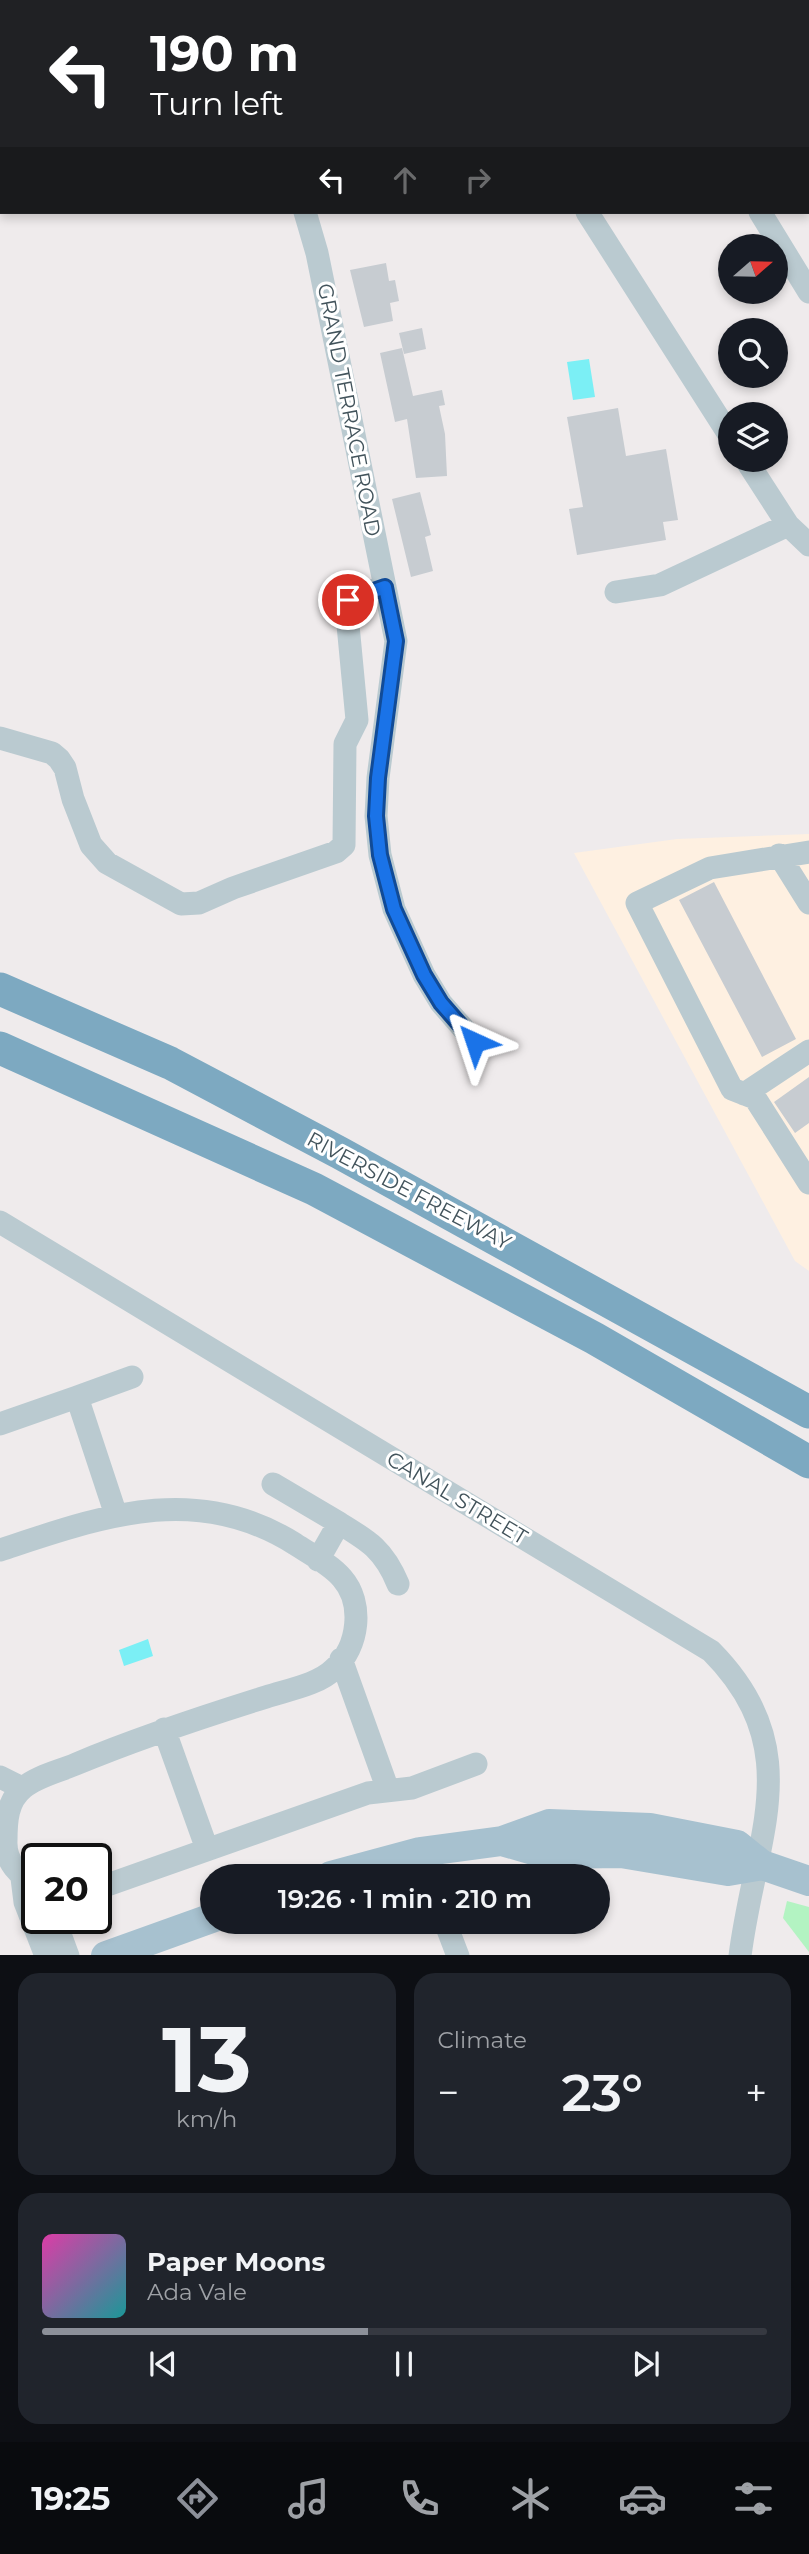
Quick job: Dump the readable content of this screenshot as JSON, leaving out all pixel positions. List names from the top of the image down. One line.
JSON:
{"streets":{"highway":["RIVERSIDE FREEWAY"],"street":["GRAND TERRACE ROAD","CANAL STREET"]},"north":"right","page":{"turn":["190 m","Turn left"],"limit":"20","trip":"19:26 · 1 min · 210 m","tile":[["13","km/h"],"Climate"],"heat":["−","23°","+"],"song":["Paper Moons","Ada Vale"],"tabs":"19:25"}}
